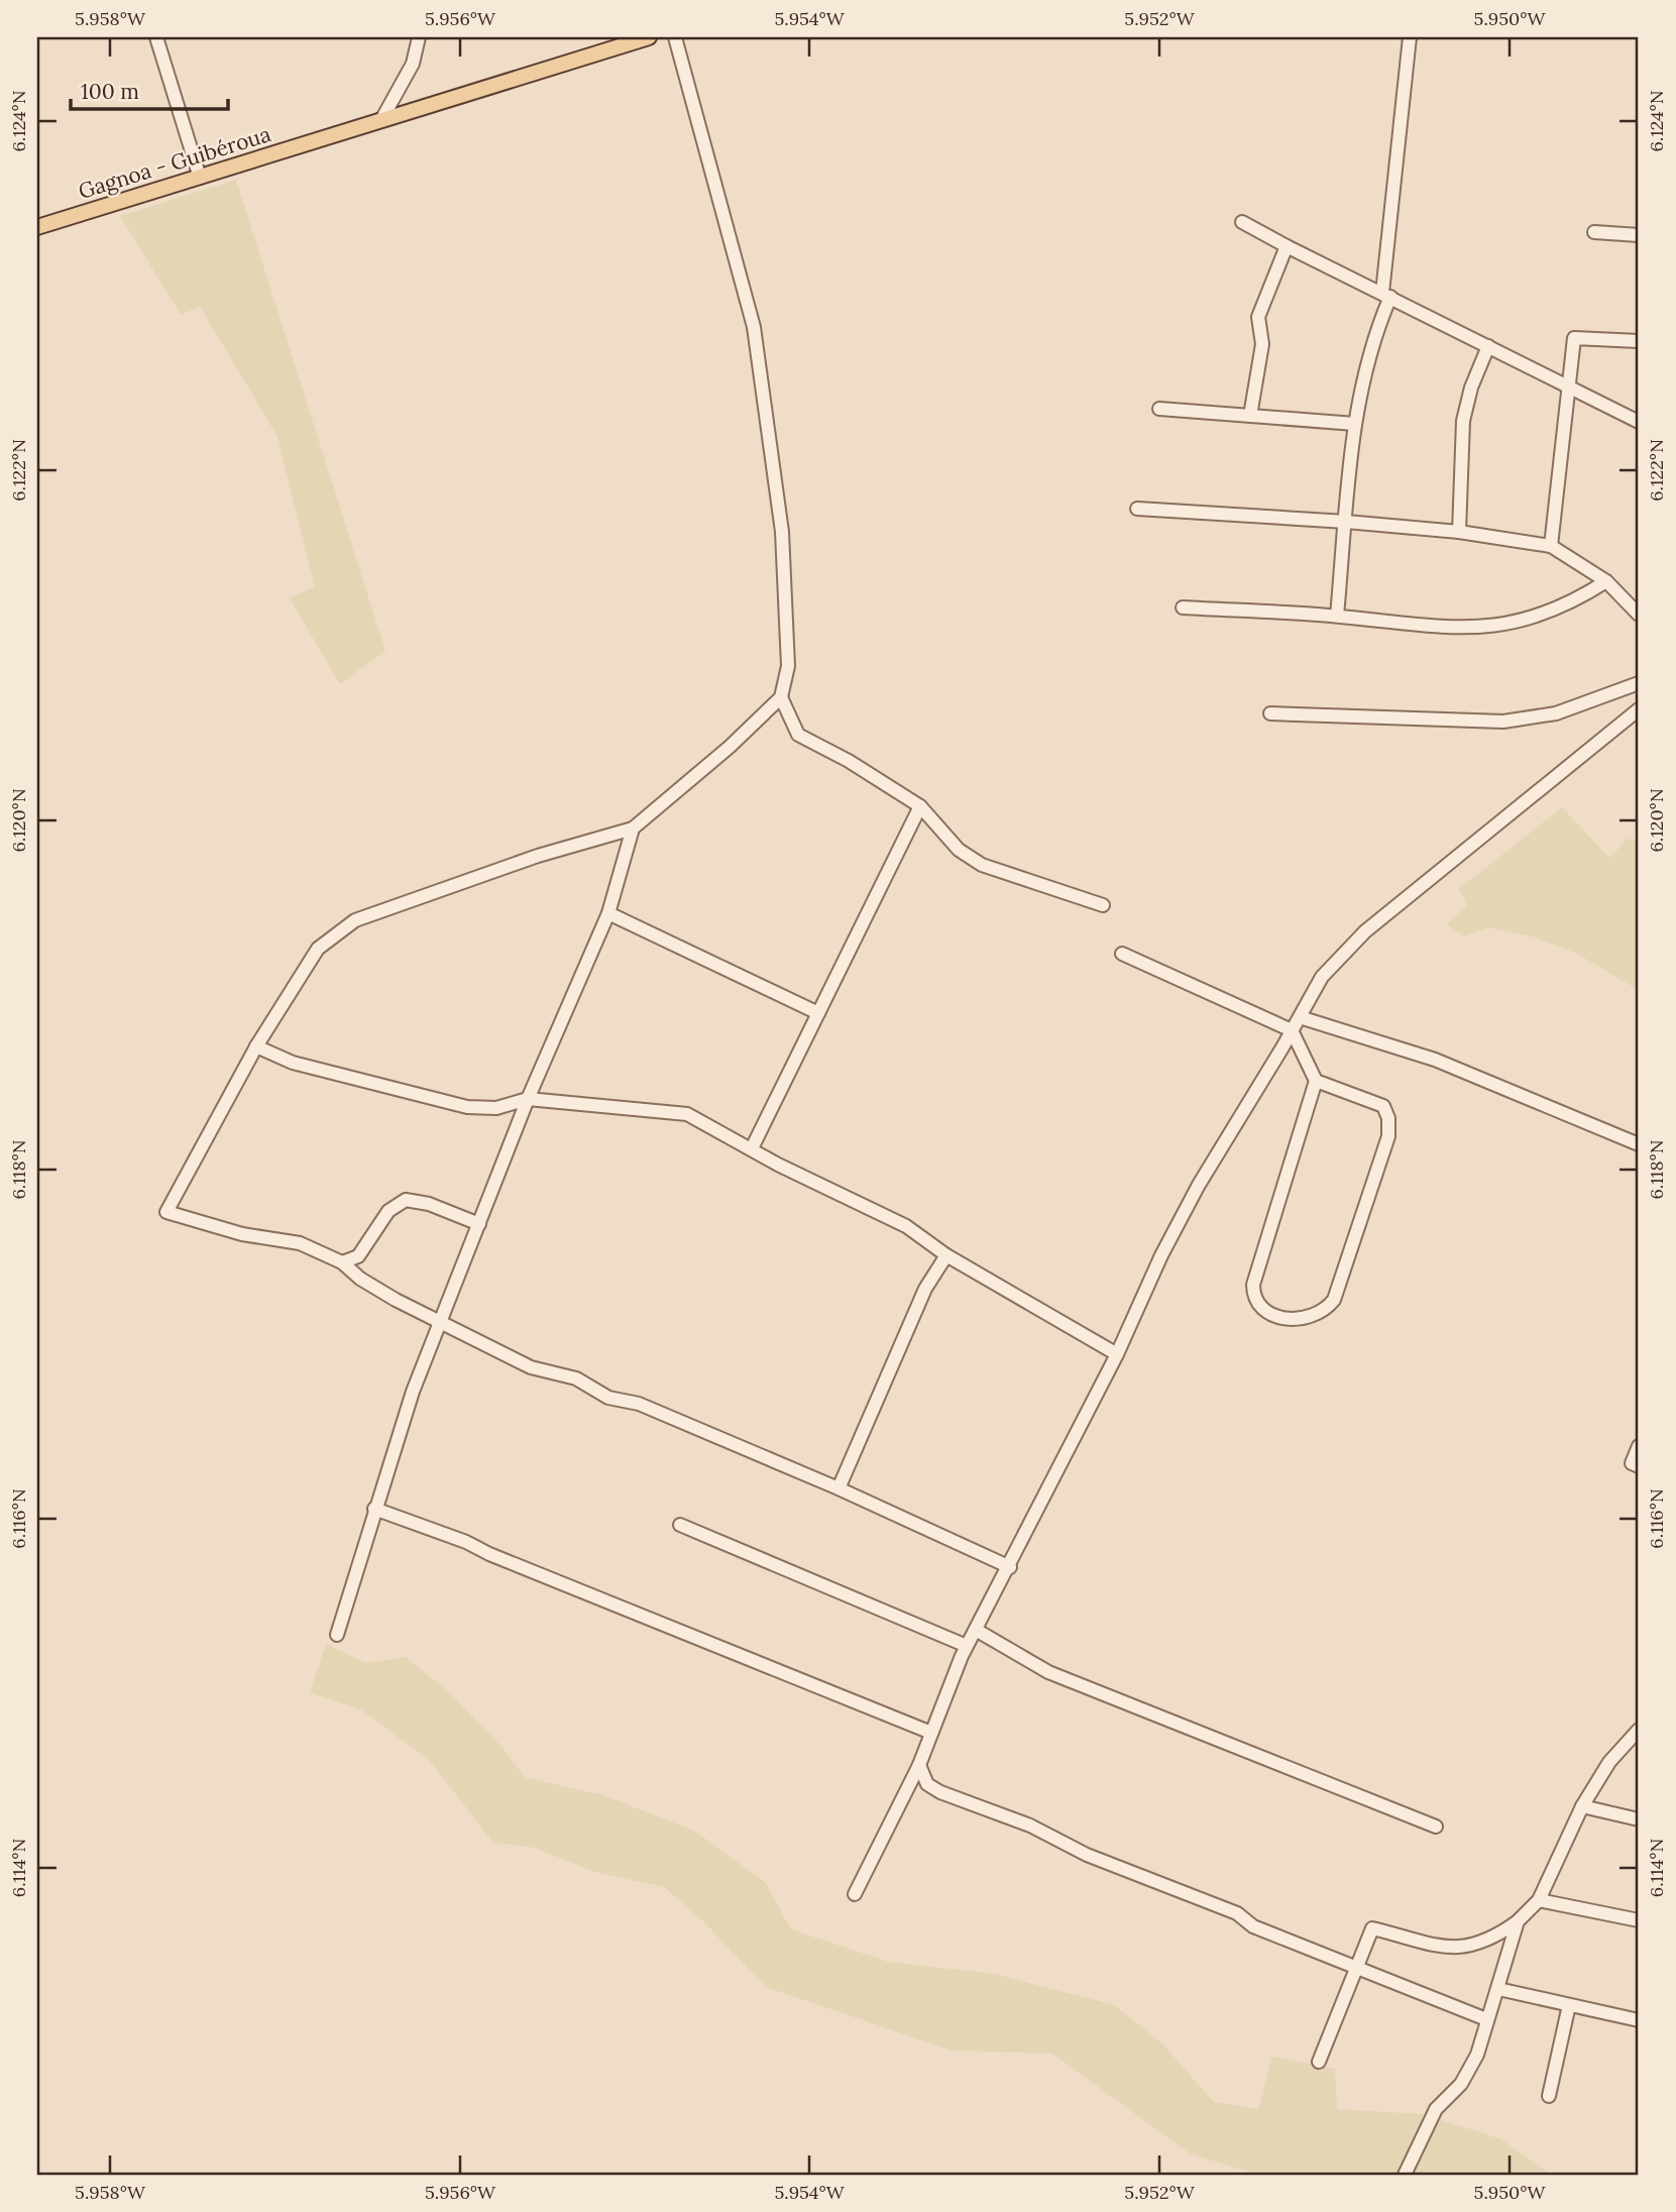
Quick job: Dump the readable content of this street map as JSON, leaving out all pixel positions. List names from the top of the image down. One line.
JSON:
{"streets":{"main road":["Gagnoa - Guibéroua"]},"scale_bar":"100 m","coordinates":["5.958°W","5.956°W","5.954°W","5.952°W","5.950°W","6.124°N","6.122°N","6.120°N","6.118°N","6.116°N","6.114°N"]}
